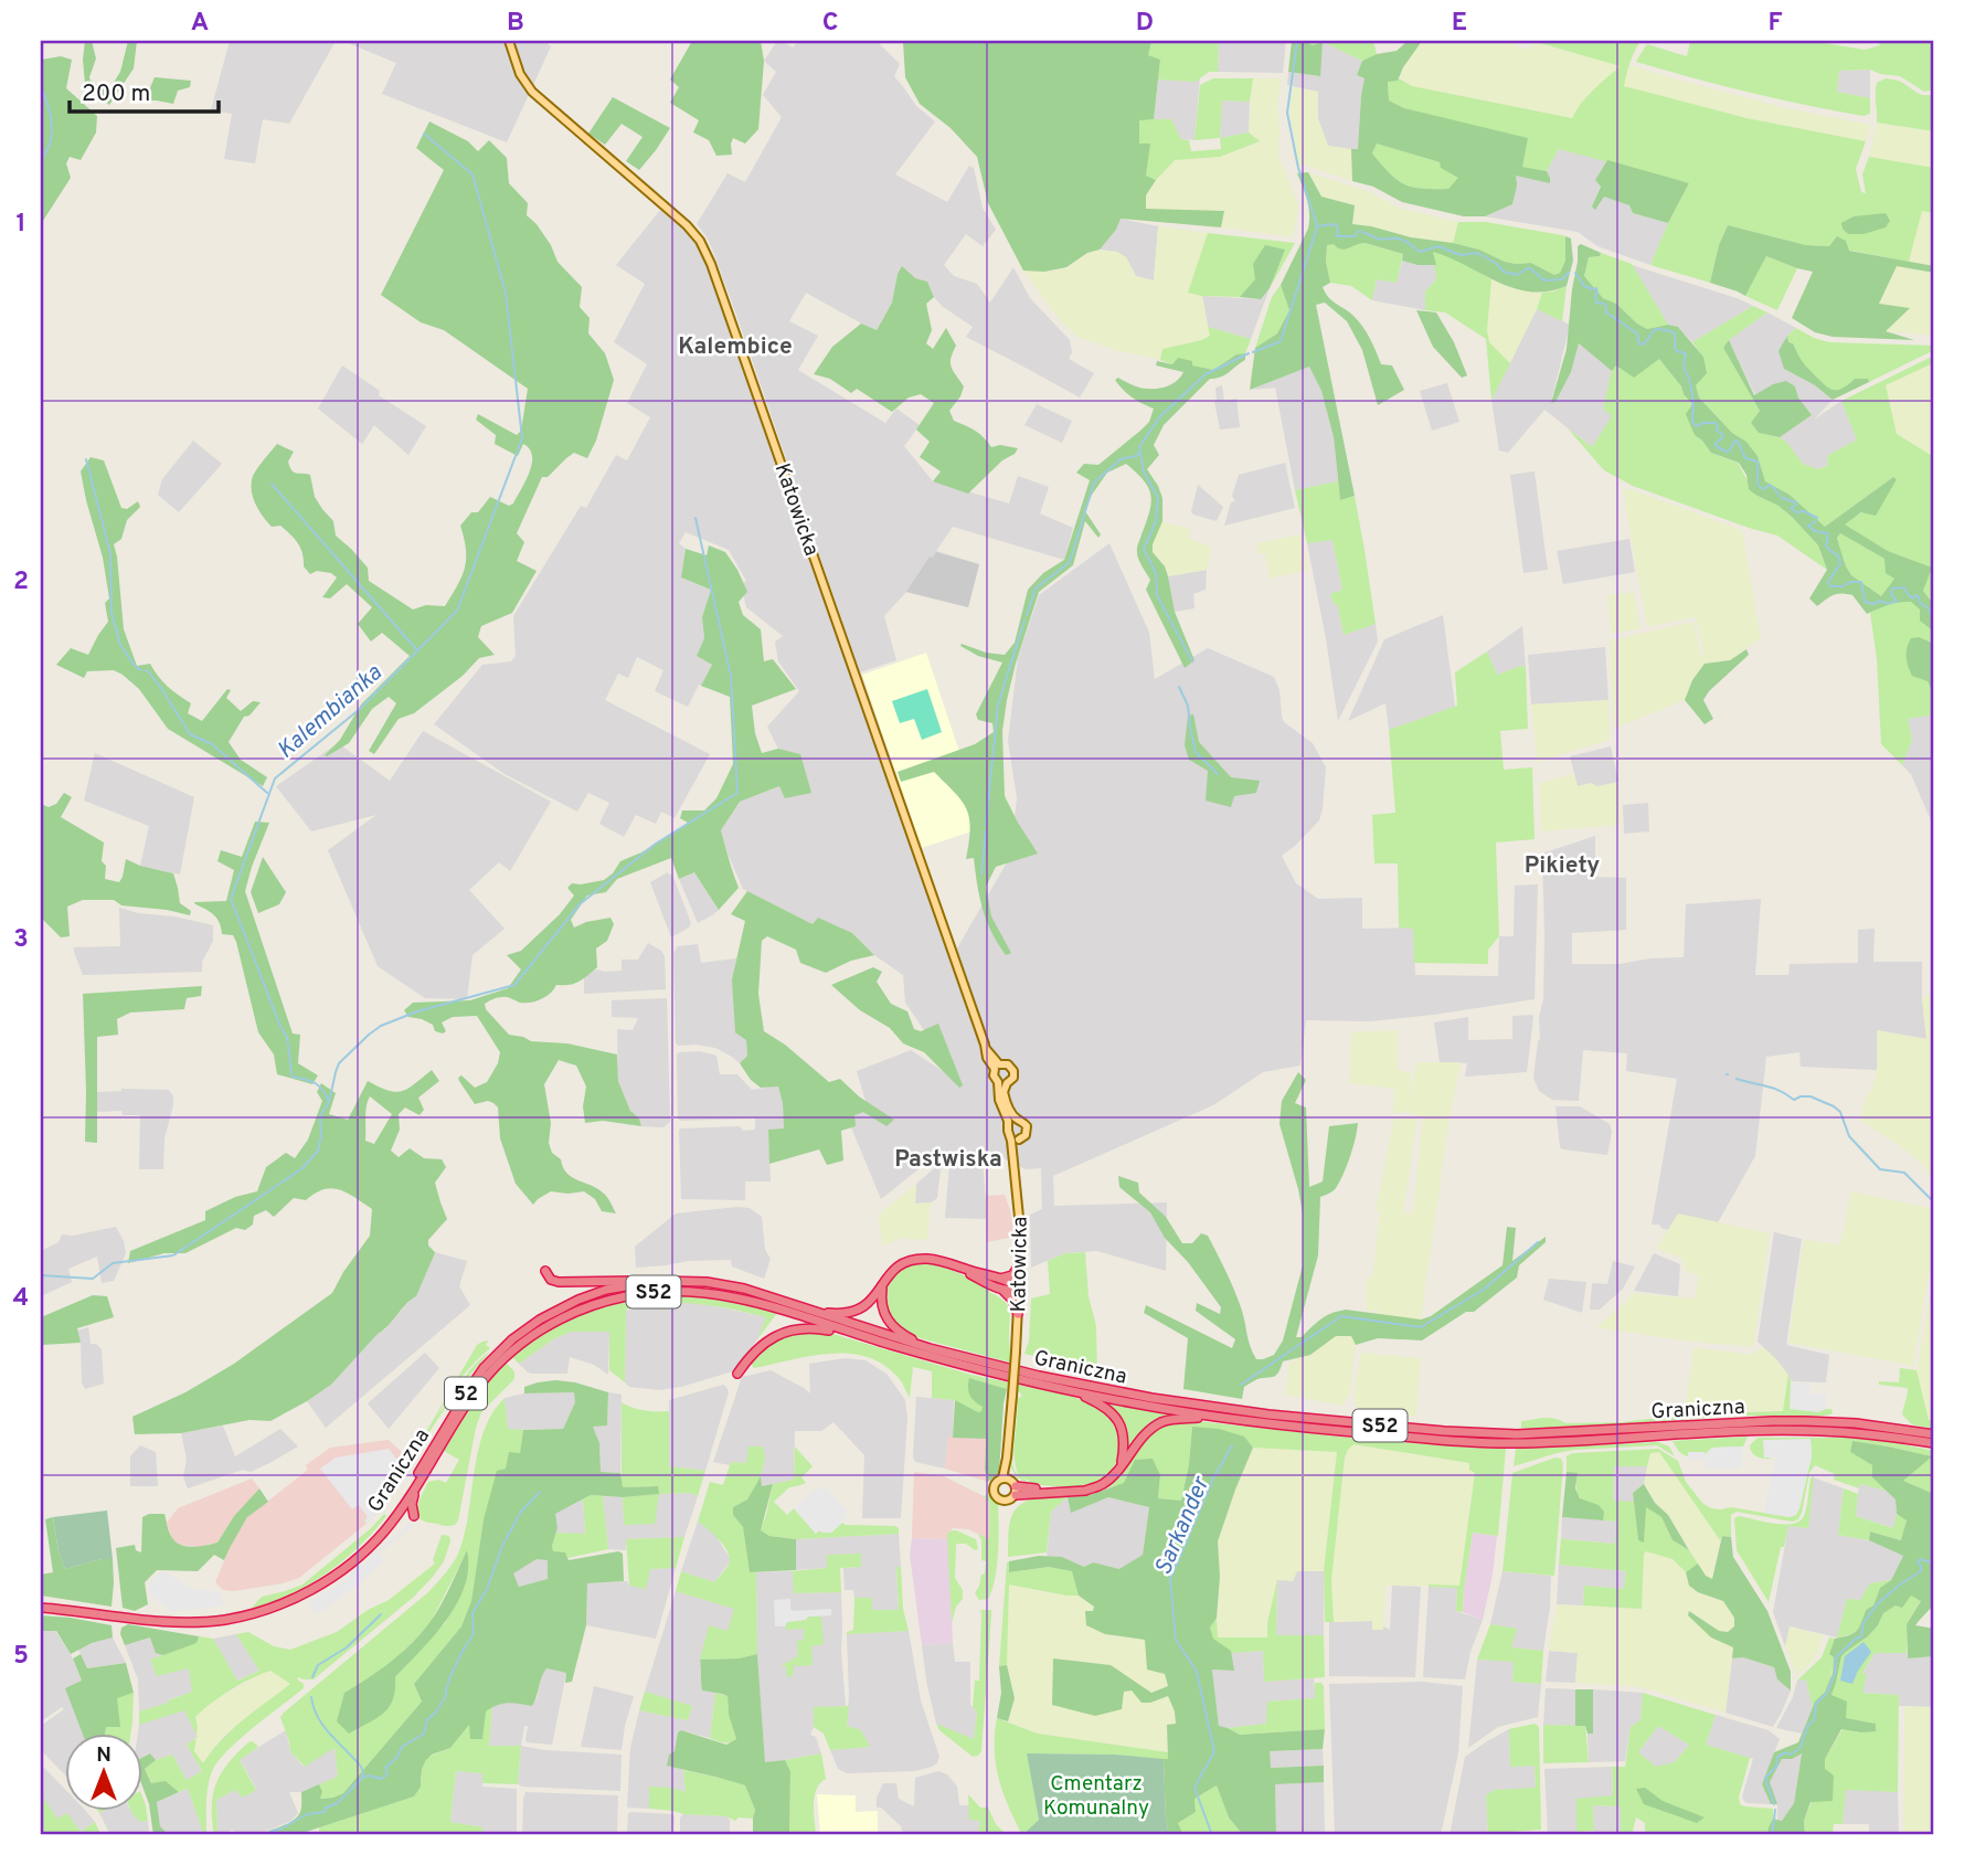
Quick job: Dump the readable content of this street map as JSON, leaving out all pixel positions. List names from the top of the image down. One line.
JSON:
{"streets":{"highway":["S52","Graniczna","52"],"main road":["Katowicka"]},"districts":["Kalembice","Pikiety","Pastwiska"],"water":["Kalembianka","Sarkander"],"parks":["Cmentarz Komunalny"],"scale_bar":"200 m","north":"top","grid":{"columns":["A","B","C","D","E","F"],"rows":["1","2","3","4","5"]}}
